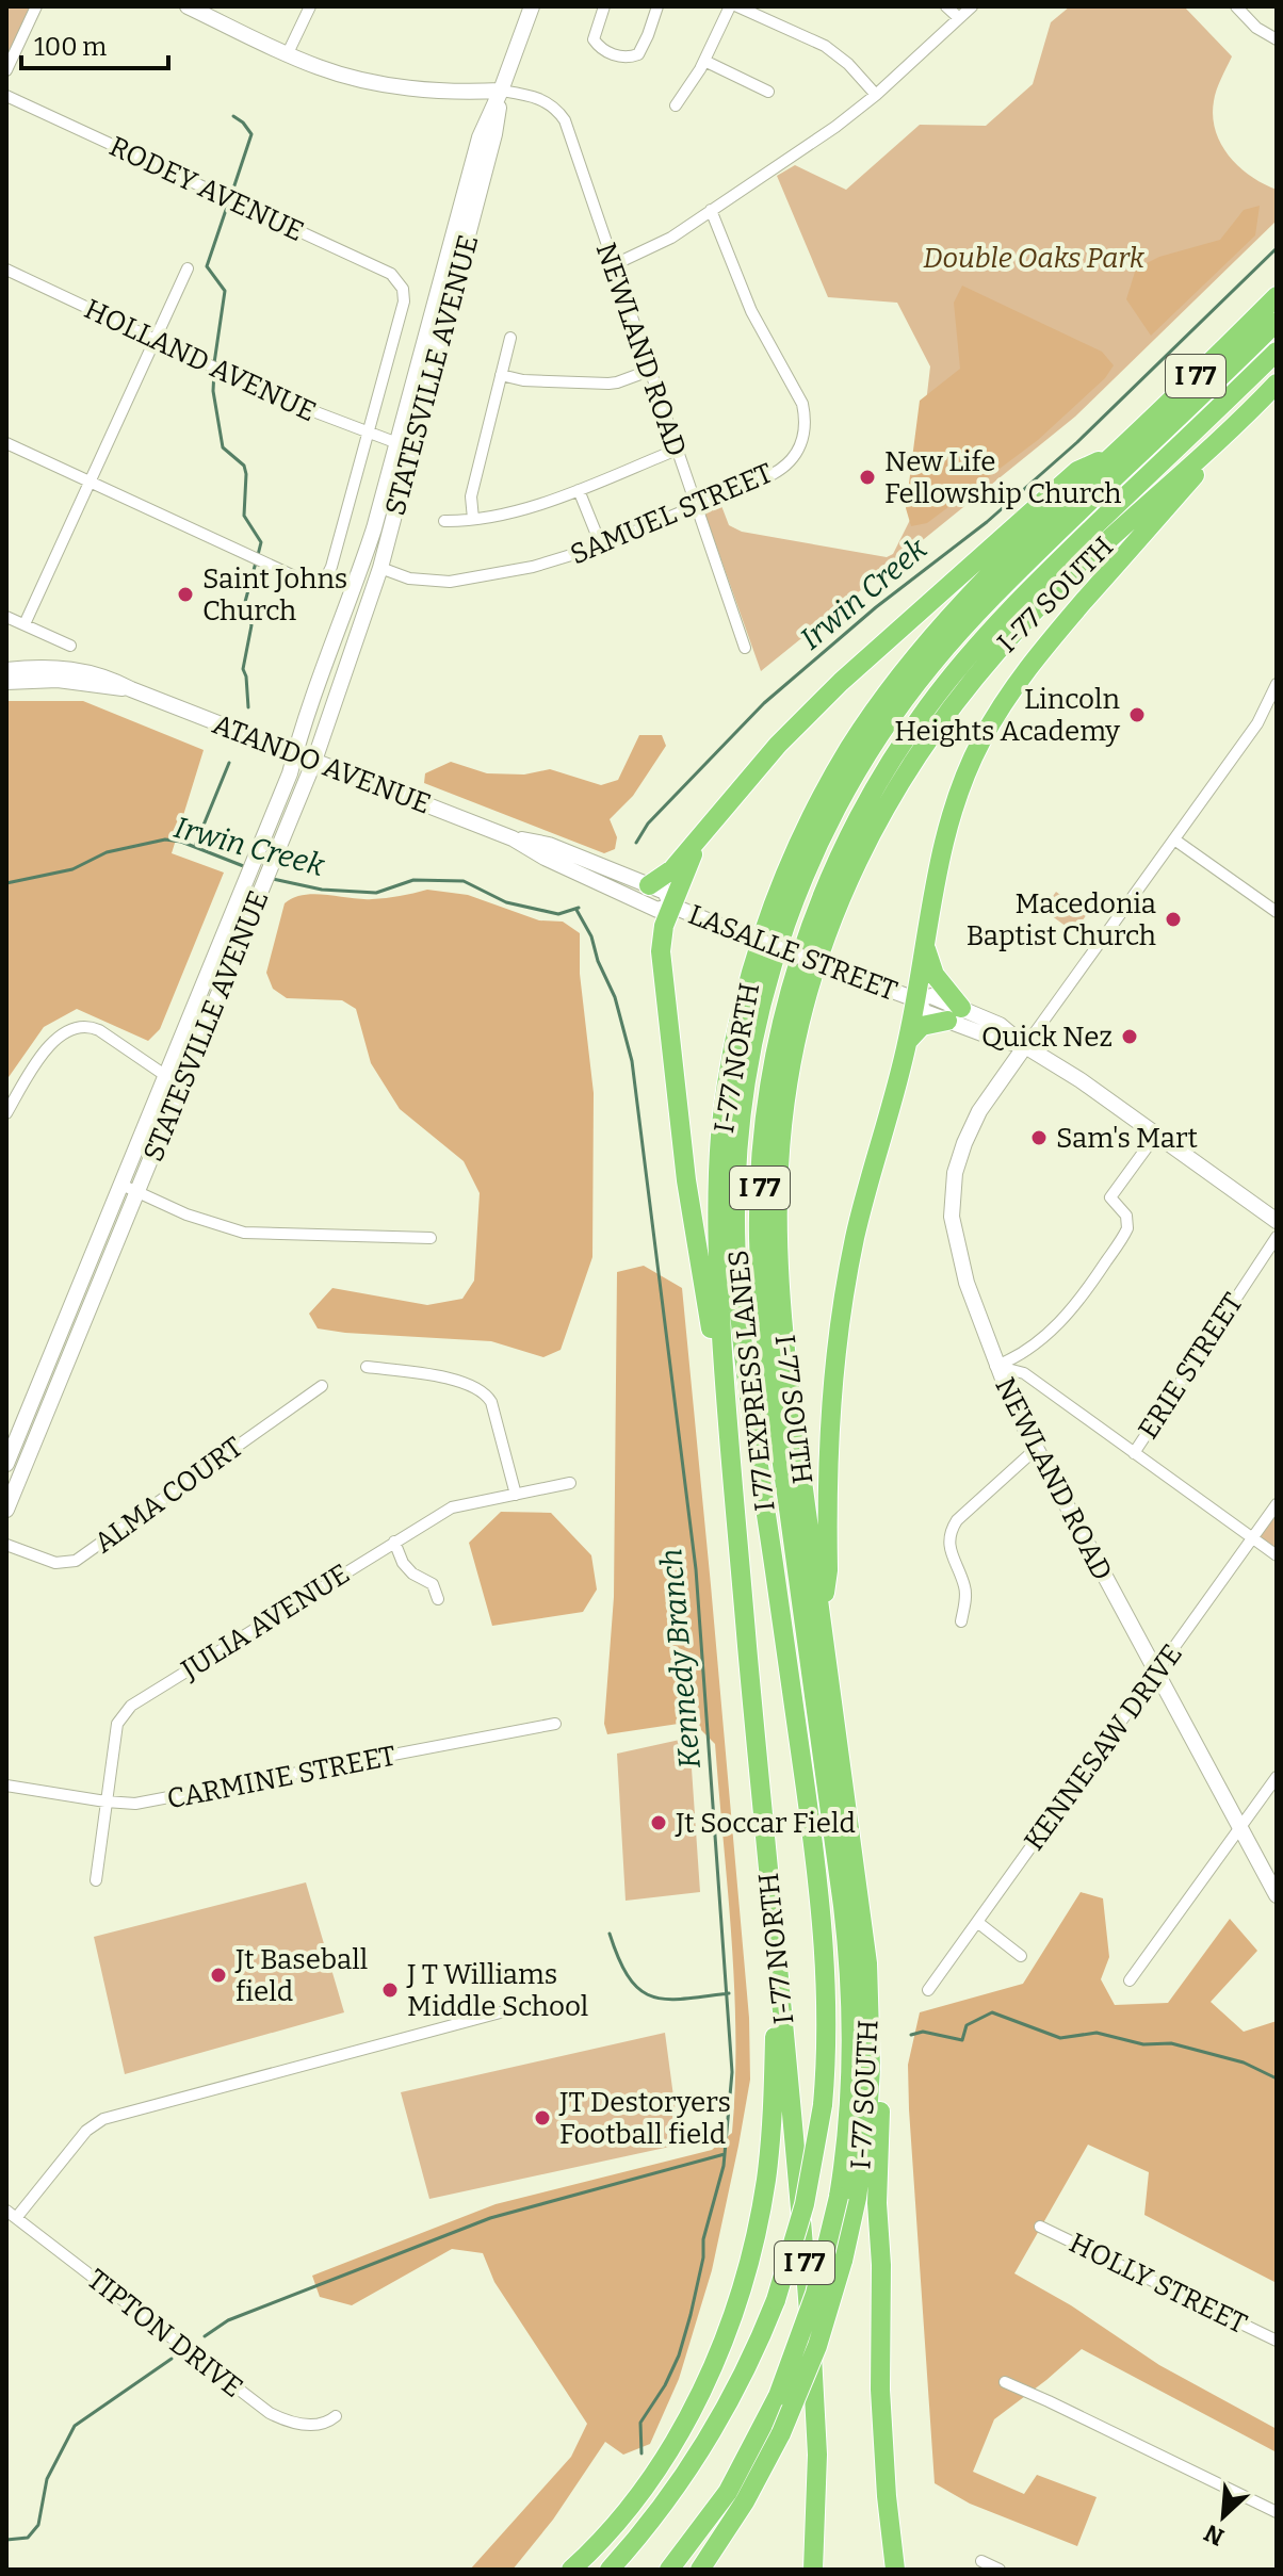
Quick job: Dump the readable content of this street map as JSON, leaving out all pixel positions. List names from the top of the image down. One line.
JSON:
{"streets":{"highway":["I 77","I-77 SOUTH","I-77 NORTH","I 77 EXPRESS LANES"],"main road":["NEWLAND ROAD","STATESVILLE AVENUE","ATANDO AVENUE","LASALLE STREET"],"street":["RODEY AVENUE","HOLLAND AVENUE","SAMUEL STREET","ERIE STREET","ALMA COURT","JULIA AVENUE","KENNESAW DRIVE","CARMINE STREET","HOLLY STREET","TIPTON DRIVE"]},"crossings":[["RODEY AVENUE","HOLLAND AVENUE"],["NEWLAND ROAD","STATESVILLE AVENUE"],["NEWLAND ROAD","SAMUEL STREET"],["NEWLAND ROAD","LASALLE STREET"],["NEWLAND ROAD","KENNESAW DRIVE"],["HOLLAND AVENUE","STATESVILLE AVENUE"],["STATESVILLE AVENUE","SAMUEL STREET"],["STATESVILLE AVENUE","ATANDO AVENUE"],["ATANDO AVENUE","LASALLE STREET"],["JULIA AVENUE","CARMINE STREET"]],"water":["Irwin Creek","Kennedy Branch"],"parks":["Double Oaks Park"],"places":["New Life Fellowship Church","Saint Johns Church","Lincoln Heights Academy","Macedonia Baptist Church","Quick Nez","Sam's Mart","Jt Soccar Field","Jt Baseball field","J T Williams Middle School","JT Destoryers Football field"],"scale_bar":"100 m","north":"bottom left"}
